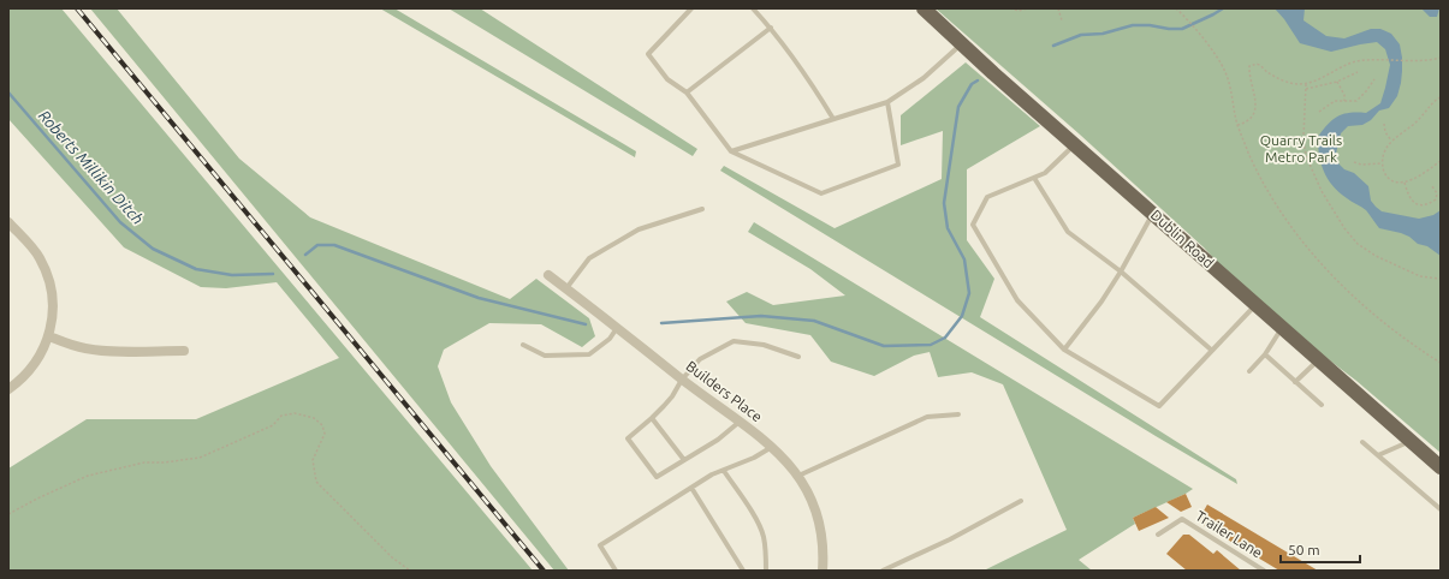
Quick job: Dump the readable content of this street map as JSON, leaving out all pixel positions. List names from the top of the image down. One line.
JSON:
{"streets":{"main road":["Dublin Road"],"street":["Builders Place"],"lane":["Trailer Lane"]},"water":["Roberts Millikin Ditch"],"parks":["Quarry Trails Metro Park"],"scale_bar":"50 m"}
